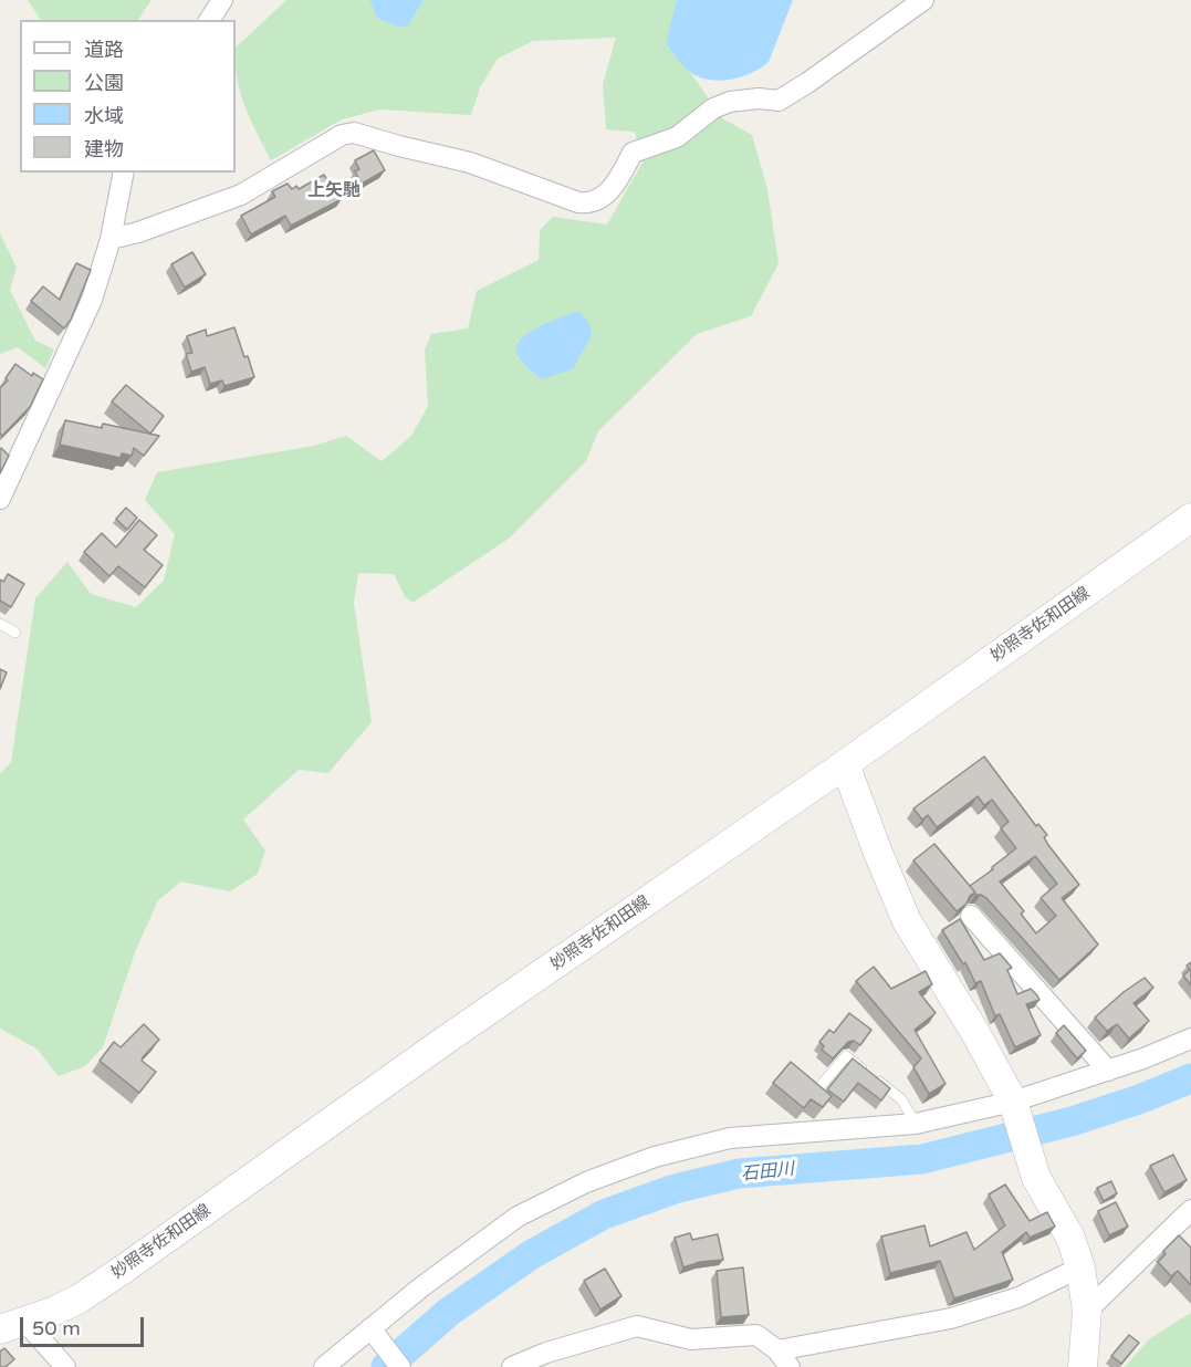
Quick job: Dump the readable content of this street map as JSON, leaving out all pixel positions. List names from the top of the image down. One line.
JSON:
{"streets":{"main road":["妙照寺佐和田線"]},"districts":["上矢馳"],"water":["石田川"],"legend":["道路","公園","水域","建物"],"scale_bar":"50 m"}
